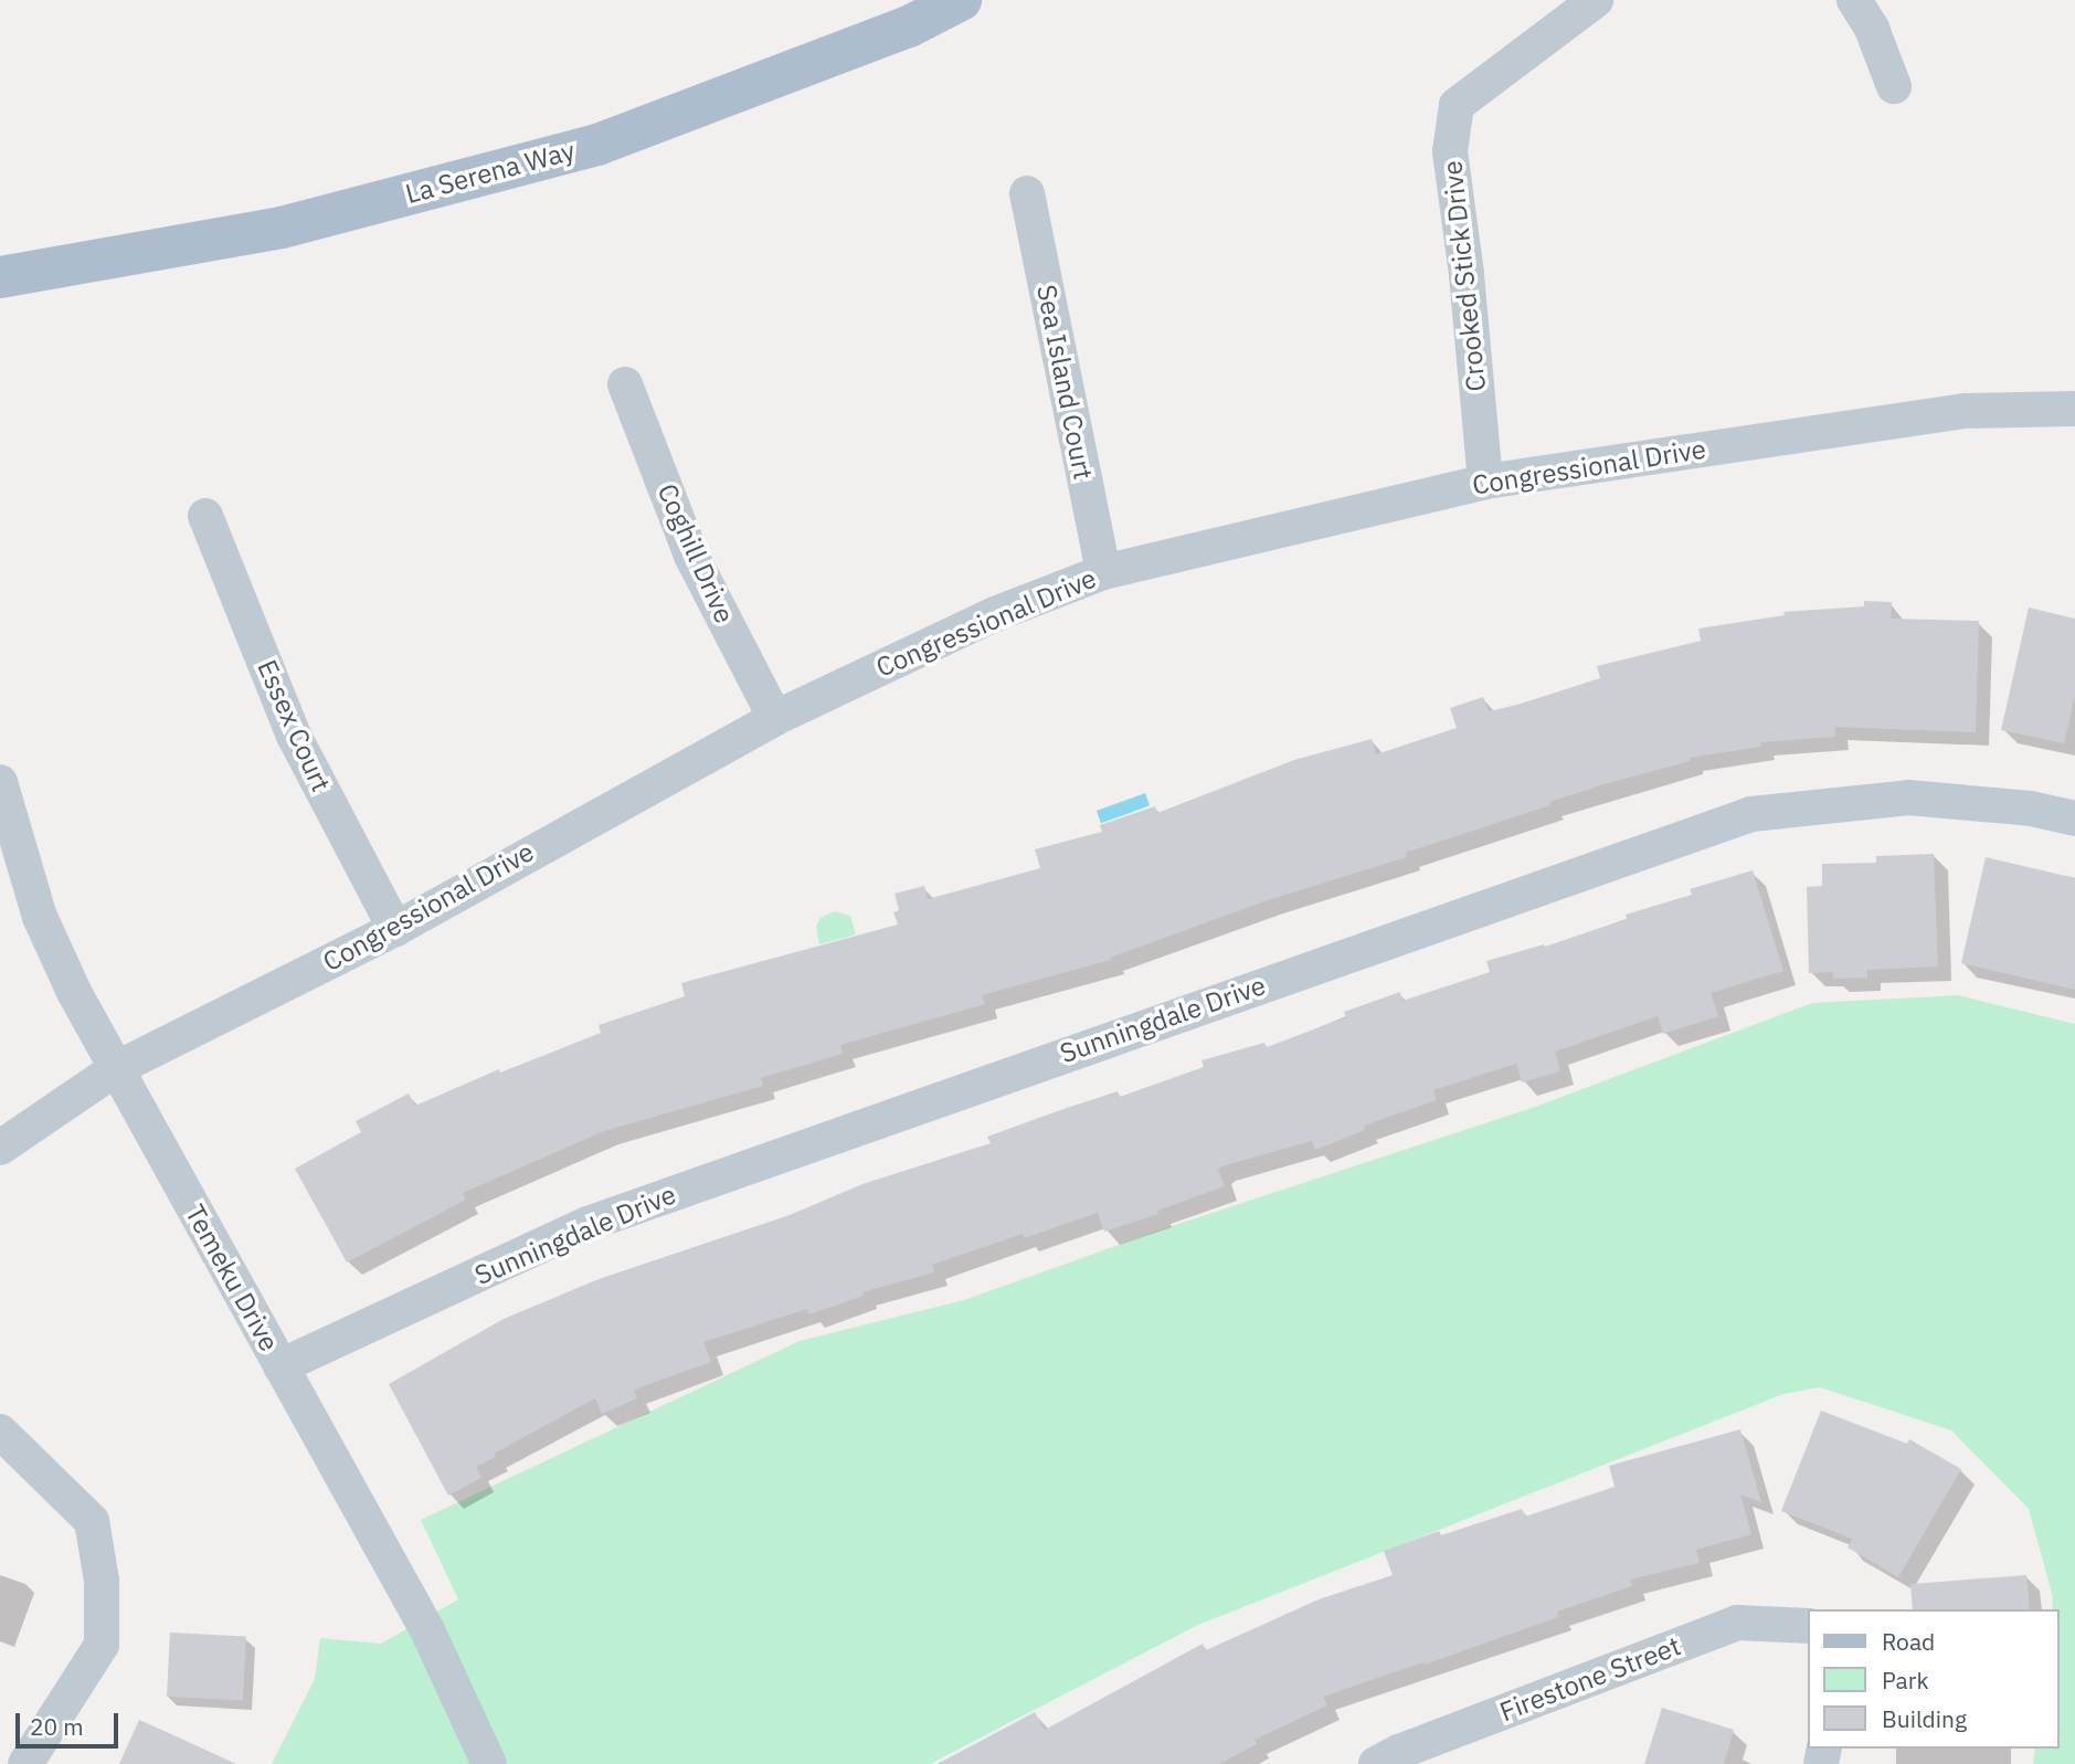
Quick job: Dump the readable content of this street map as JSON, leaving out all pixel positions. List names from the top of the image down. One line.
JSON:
{"streets":{"main road":["La Serena Way"],"street":["Crooked Stick Drive","Sea Island Court","Congressional Drive","Coghill Drive","Essex Court","Sunningdale Drive","Temeku Drive","Firestone Street"]},"crossings":[["Crooked Stick Drive","Congressional Drive"],["Sea Island Court","Congressional Drive"],["Congressional Drive","Coghill Drive"],["Congressional Drive","Essex Court"],["Congressional Drive","Temeku Drive"],["Sunningdale Drive","Temeku Drive"]],"legend":["Road","Park","Building"],"scale_bar":"20 m"}
